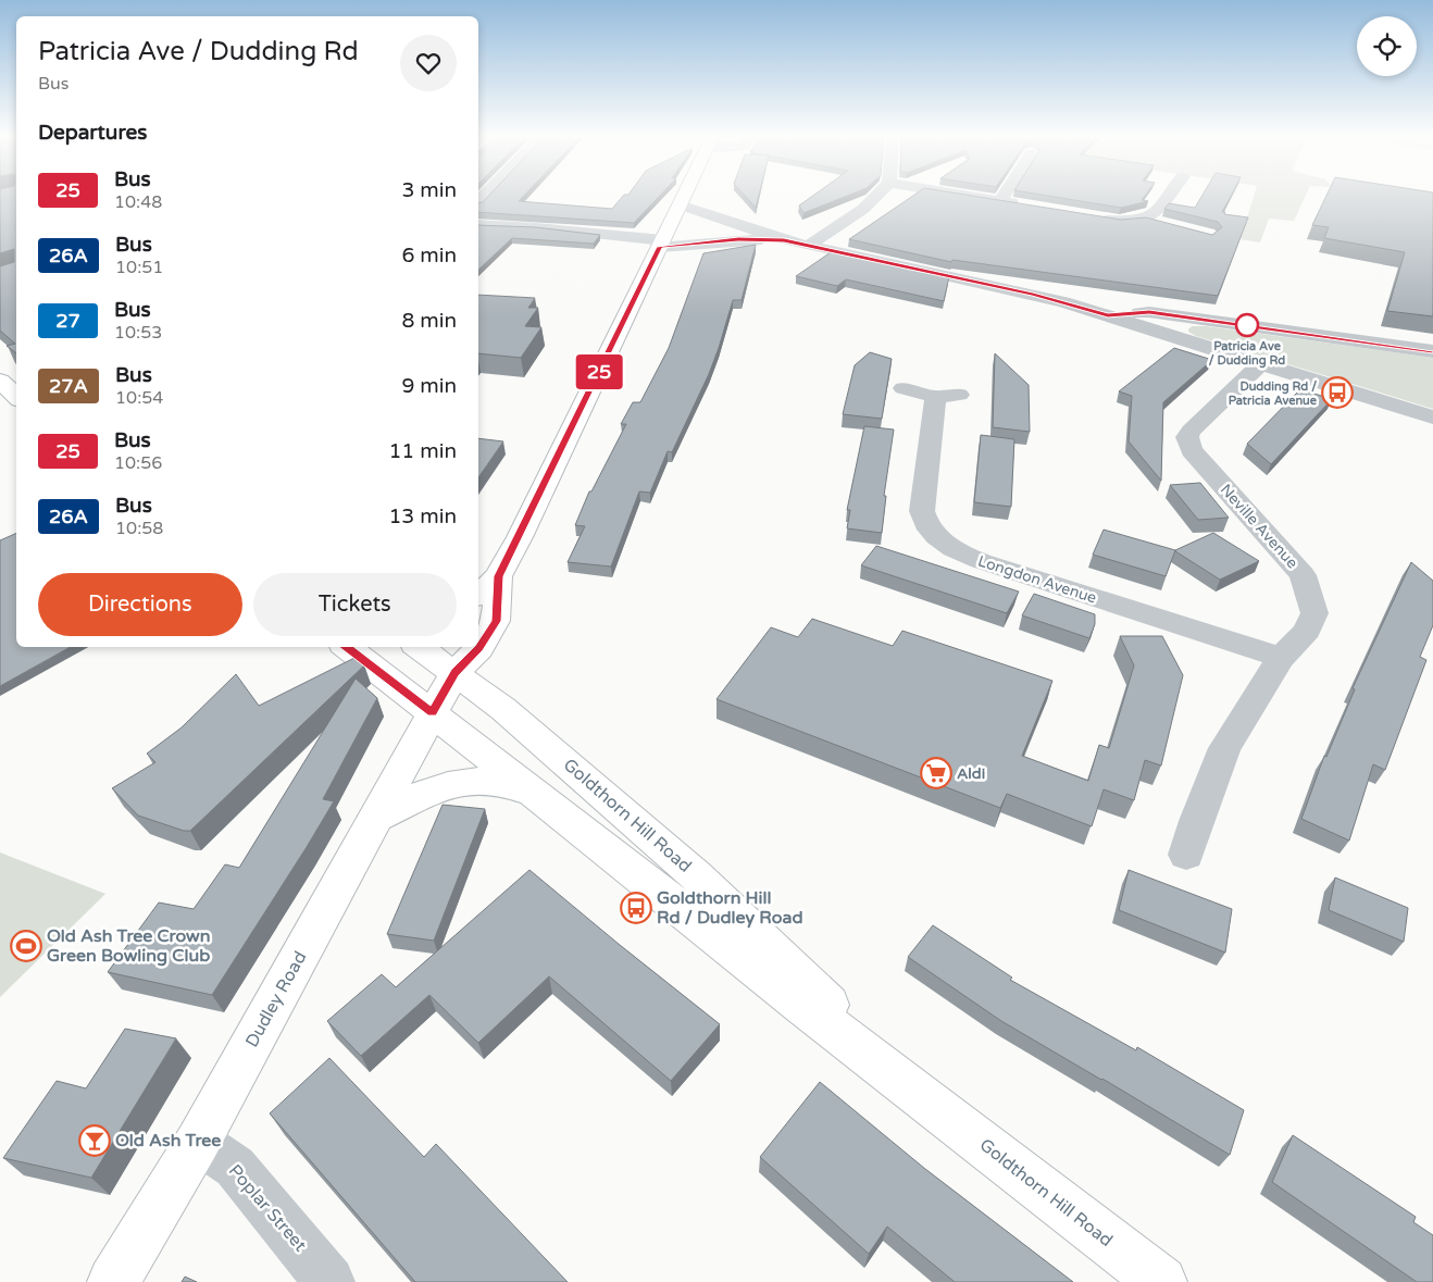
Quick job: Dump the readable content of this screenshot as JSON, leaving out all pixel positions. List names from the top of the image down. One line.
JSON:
{"streets":{"main road":["Goldthorn Hill Road","Dudley Road"],"street":["Neville Avenue","Longdon Avenue","Poplar Street"]},"crossings":[["Neville Avenue","Longdon Avenue"],["Goldthorn Hill Road","Dudley Road"],["Dudley Road","Poplar Street"]],"places":{"other":["Patricia Ave / Dudding Rd"],"bus stop":["Dudding Rd / Patricia Avenue","Goldthorn Hill Rd / Dudley Road"],"supermarket":["Aldi"],"sports":["Old Ash Tree Crown Green Bowling Club"],"bar":["Old Ash Tree"]},"lines":["bus line 25"],"page":{"on_map":"25","heading":[["Patricia Ave / Dudding Rd","Bus"],"Departures"],"list":[{"mark":"25","name":"Bus","note":"10:48","value":"3 min"},{"mark":"26A","name":"Bus","note":"10:51","value":"6 min"},{"mark":"27","name":"Bus","note":"10:53","value":"8 min"},{"mark":"27A","name":"Bus","note":"10:54","value":"9 min"},{"mark":"25","name":"Bus","note":"10:56","value":"11 min"},{"mark":"26A","name":"Bus","note":"10:58","value":"13 min"}],"buttons":["Directions","Tickets"]}}
